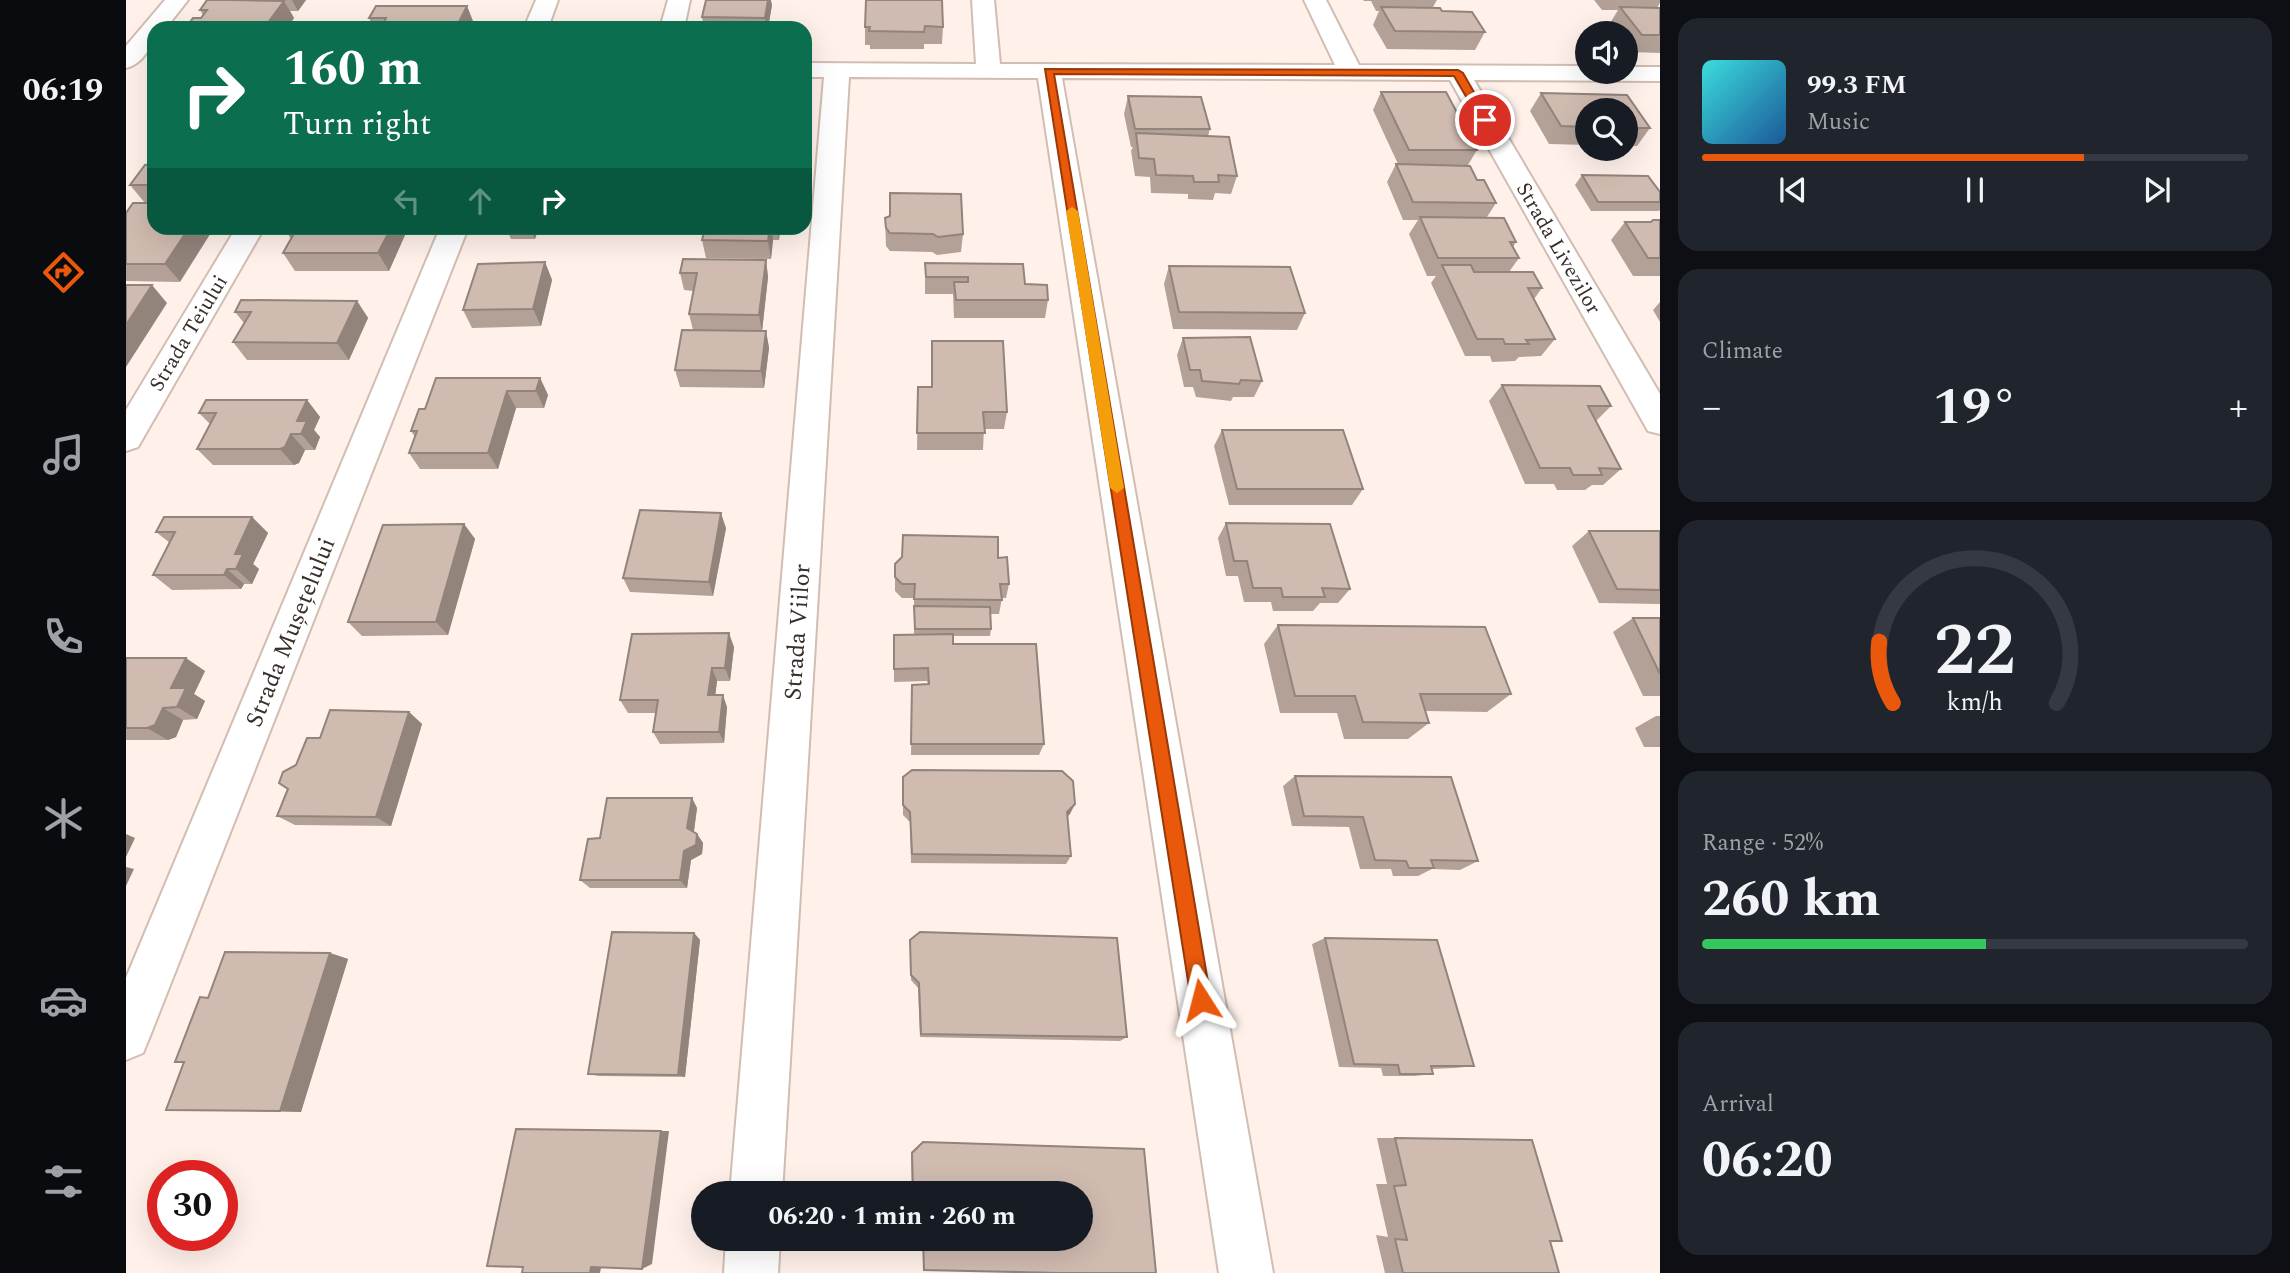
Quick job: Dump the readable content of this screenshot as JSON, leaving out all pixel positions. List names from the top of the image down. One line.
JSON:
{"streets":{"street":["Strada Livezilor","Strada Teiului","Strada Mușețelului","Strada Viilor"]},"page":{"tabs":"06:19","turn":["160 m","Turn right"],"song":["99.3 FM","Music"],"tile":["Climate",["Range · 52%","260 km"],["Arrival","06:20"]],"heat":["−","19°","+"],"limit":"30","trip":"06:20 · 1 min · 260 m","gauge":["22","km/h"]}}
